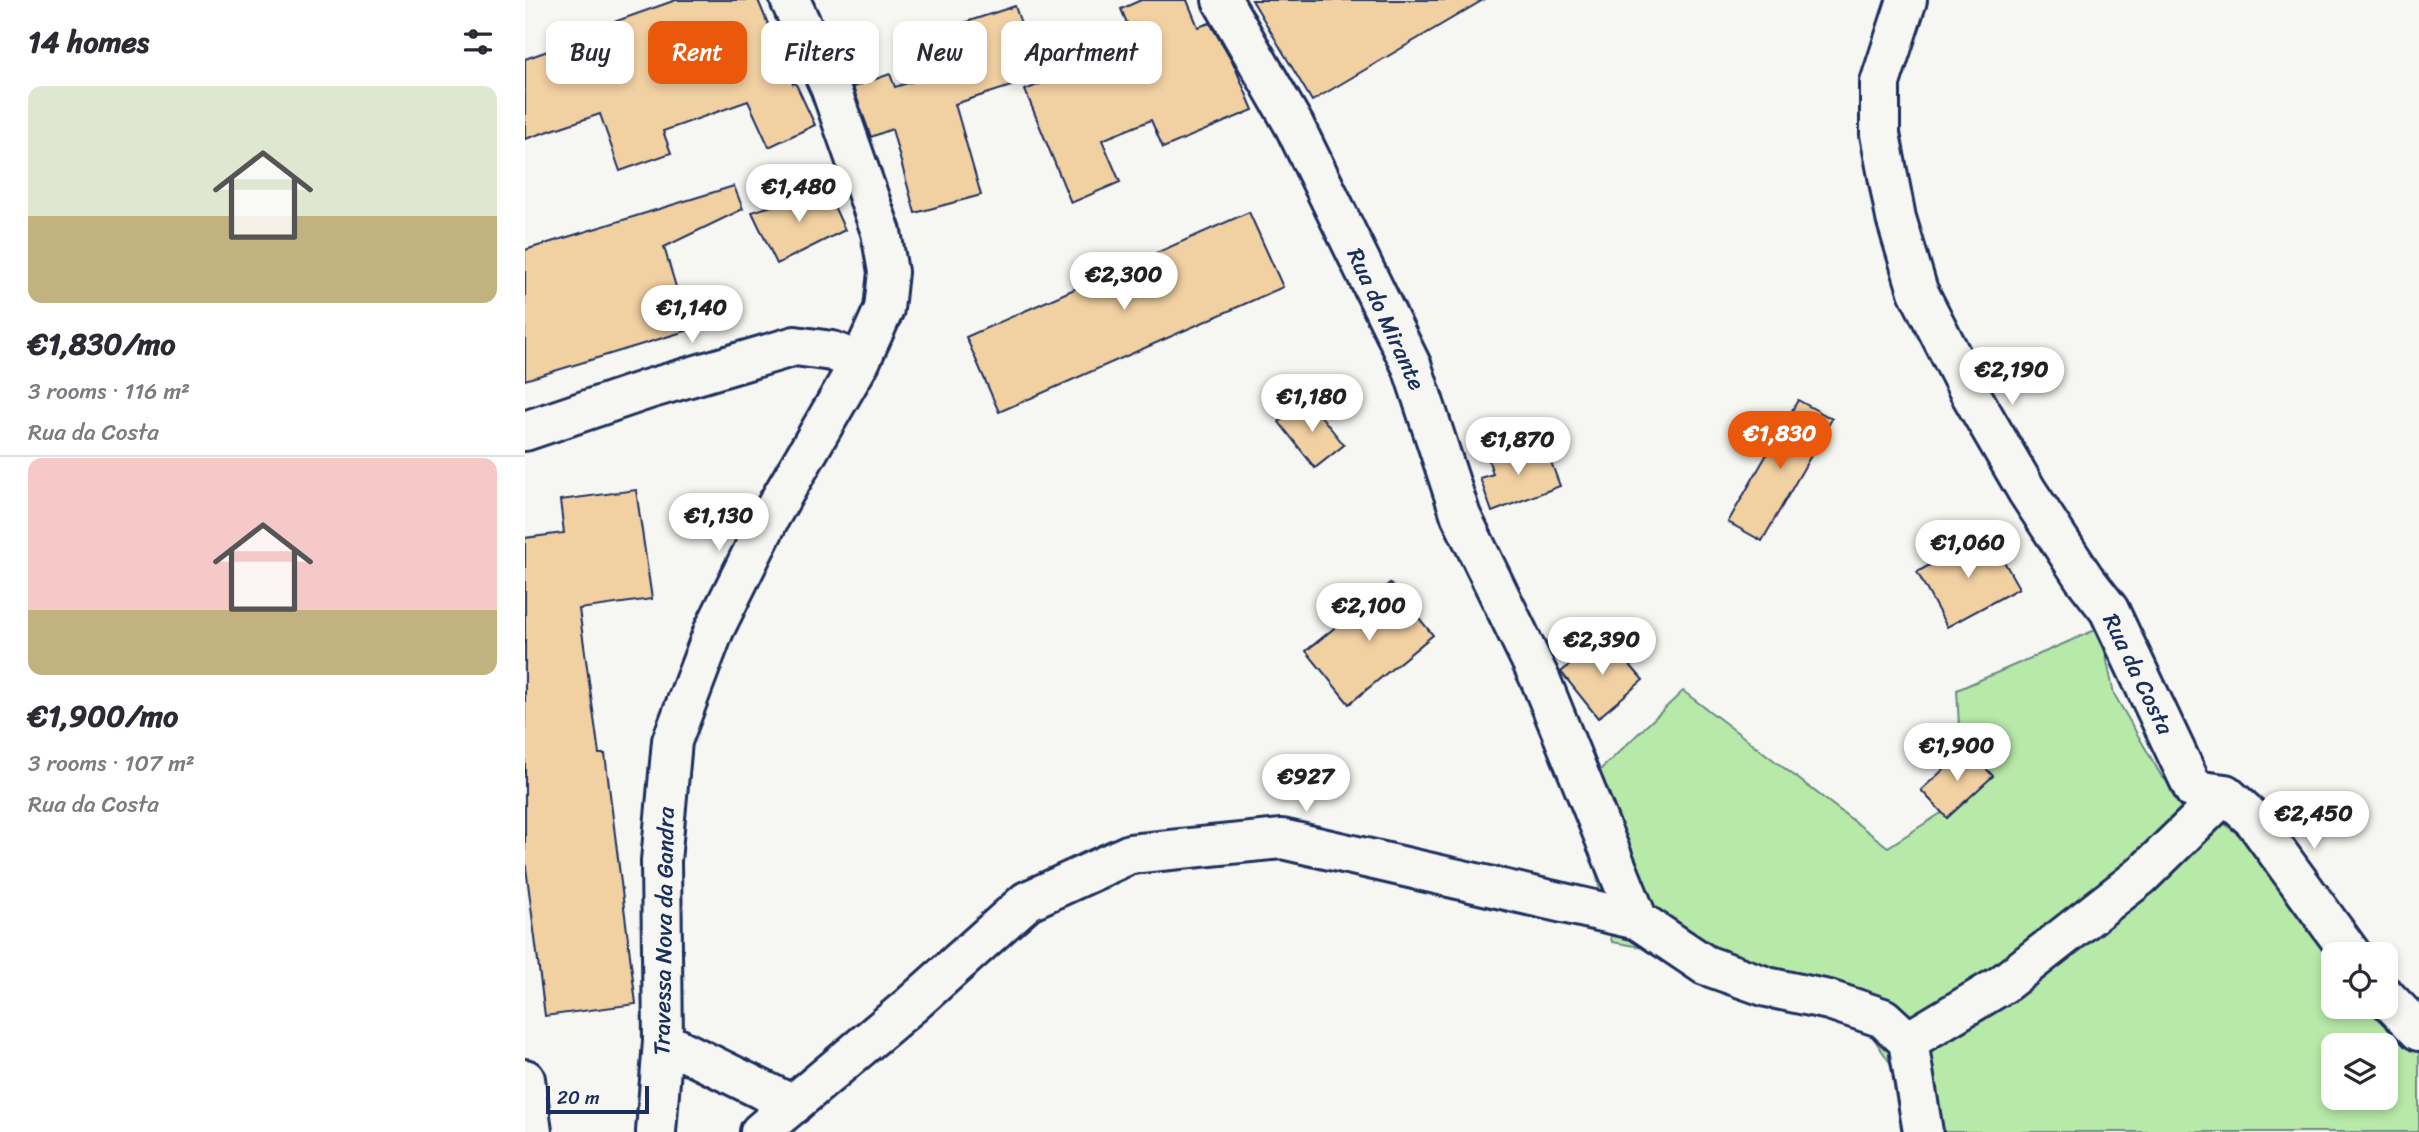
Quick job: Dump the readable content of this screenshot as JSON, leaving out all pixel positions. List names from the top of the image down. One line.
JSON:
{"streets":{"street":["Rua do Mirante","Rua da Costa","Travessa Nova da Gandra"]},"scale_bar":"20 m","page":{"heading":"14 homes","chip":["Buy","Rent","Filters","New","Apartment"],"list":[{"name":"€1,830/mo","note":"3 rooms · 116 m² · Rua da Costa"},{"name":"€1,900/mo","note":"3 rooms · 107 m² · Rua da Costa"}],"price":["€1,480","€2,300","€1,140","€2,190","€1,180","€1,830","€1,870","€1,130","€1,060","€2,100","€2,390","€1,900","€927","€2,450"],"scale":"20 m"}}
